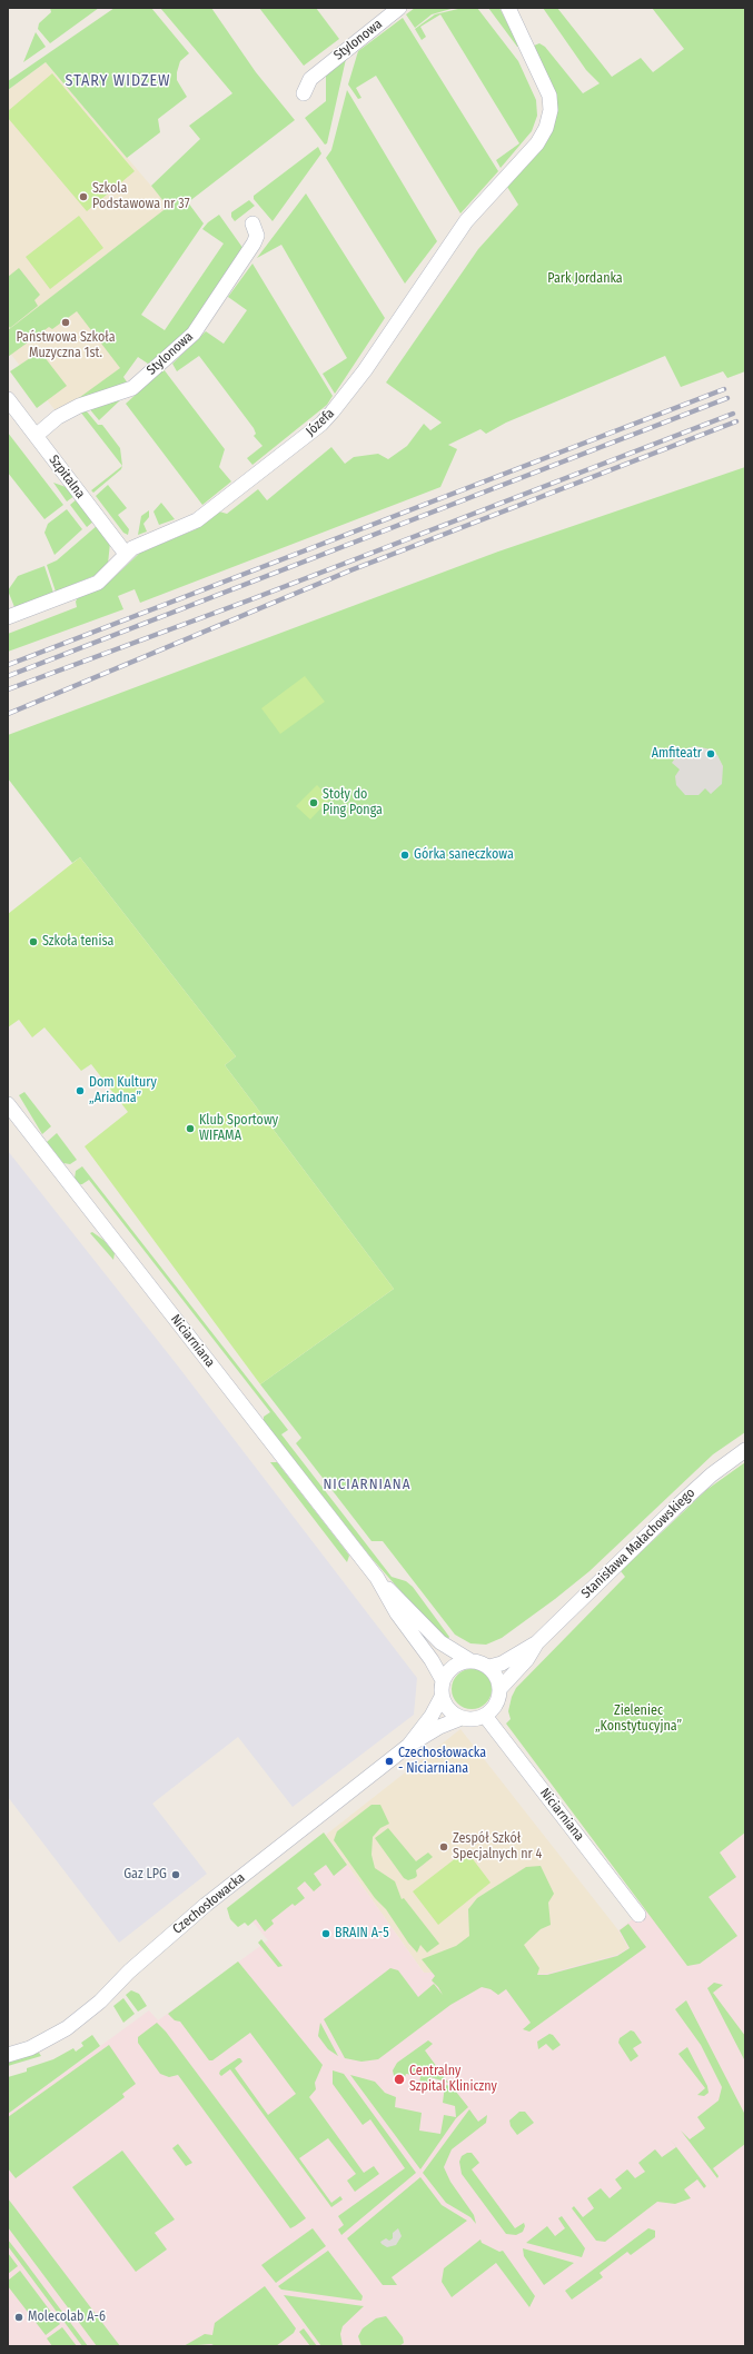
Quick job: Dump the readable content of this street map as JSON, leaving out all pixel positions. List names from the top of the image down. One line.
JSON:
{"streets":{"street":["Stylonowa","Józefa","Szpitalna","Niciarniana","Stanisława Małachowskiego","Czechosłowacka"]},"crossings":[["Stylonowa","Szpitalna"],["Józefa","Szpitalna"],["Niciarniana","Stanisława Małachowskiego"],["Niciarniana","Czechosłowacka"],["Stanisława Małachowskiego","Czechosłowacka"]],"districts":["STARY WIDZEW","NICIARNIANA"],"parks":["Park Jordanka","Zieleniec „Konstytucyjna”"],"places":["Szkola Podstawowa nr 37","Państwowa Szkoła Muzyczna 1st.","Amfiteatr","Stoły do Ping Ponga","Górka saneczkowa","Szkoła tenisa","Dom Kultury „Ariadna”","Klub Sportowy WIFAMA","Czechosłowacka - Niciarniana","Zespół Szkół Specjalnych nr 4","Gaz LPG","BRAIN A-5","Centralny Szpital Kliniczny","Molecolab A-6"]}
